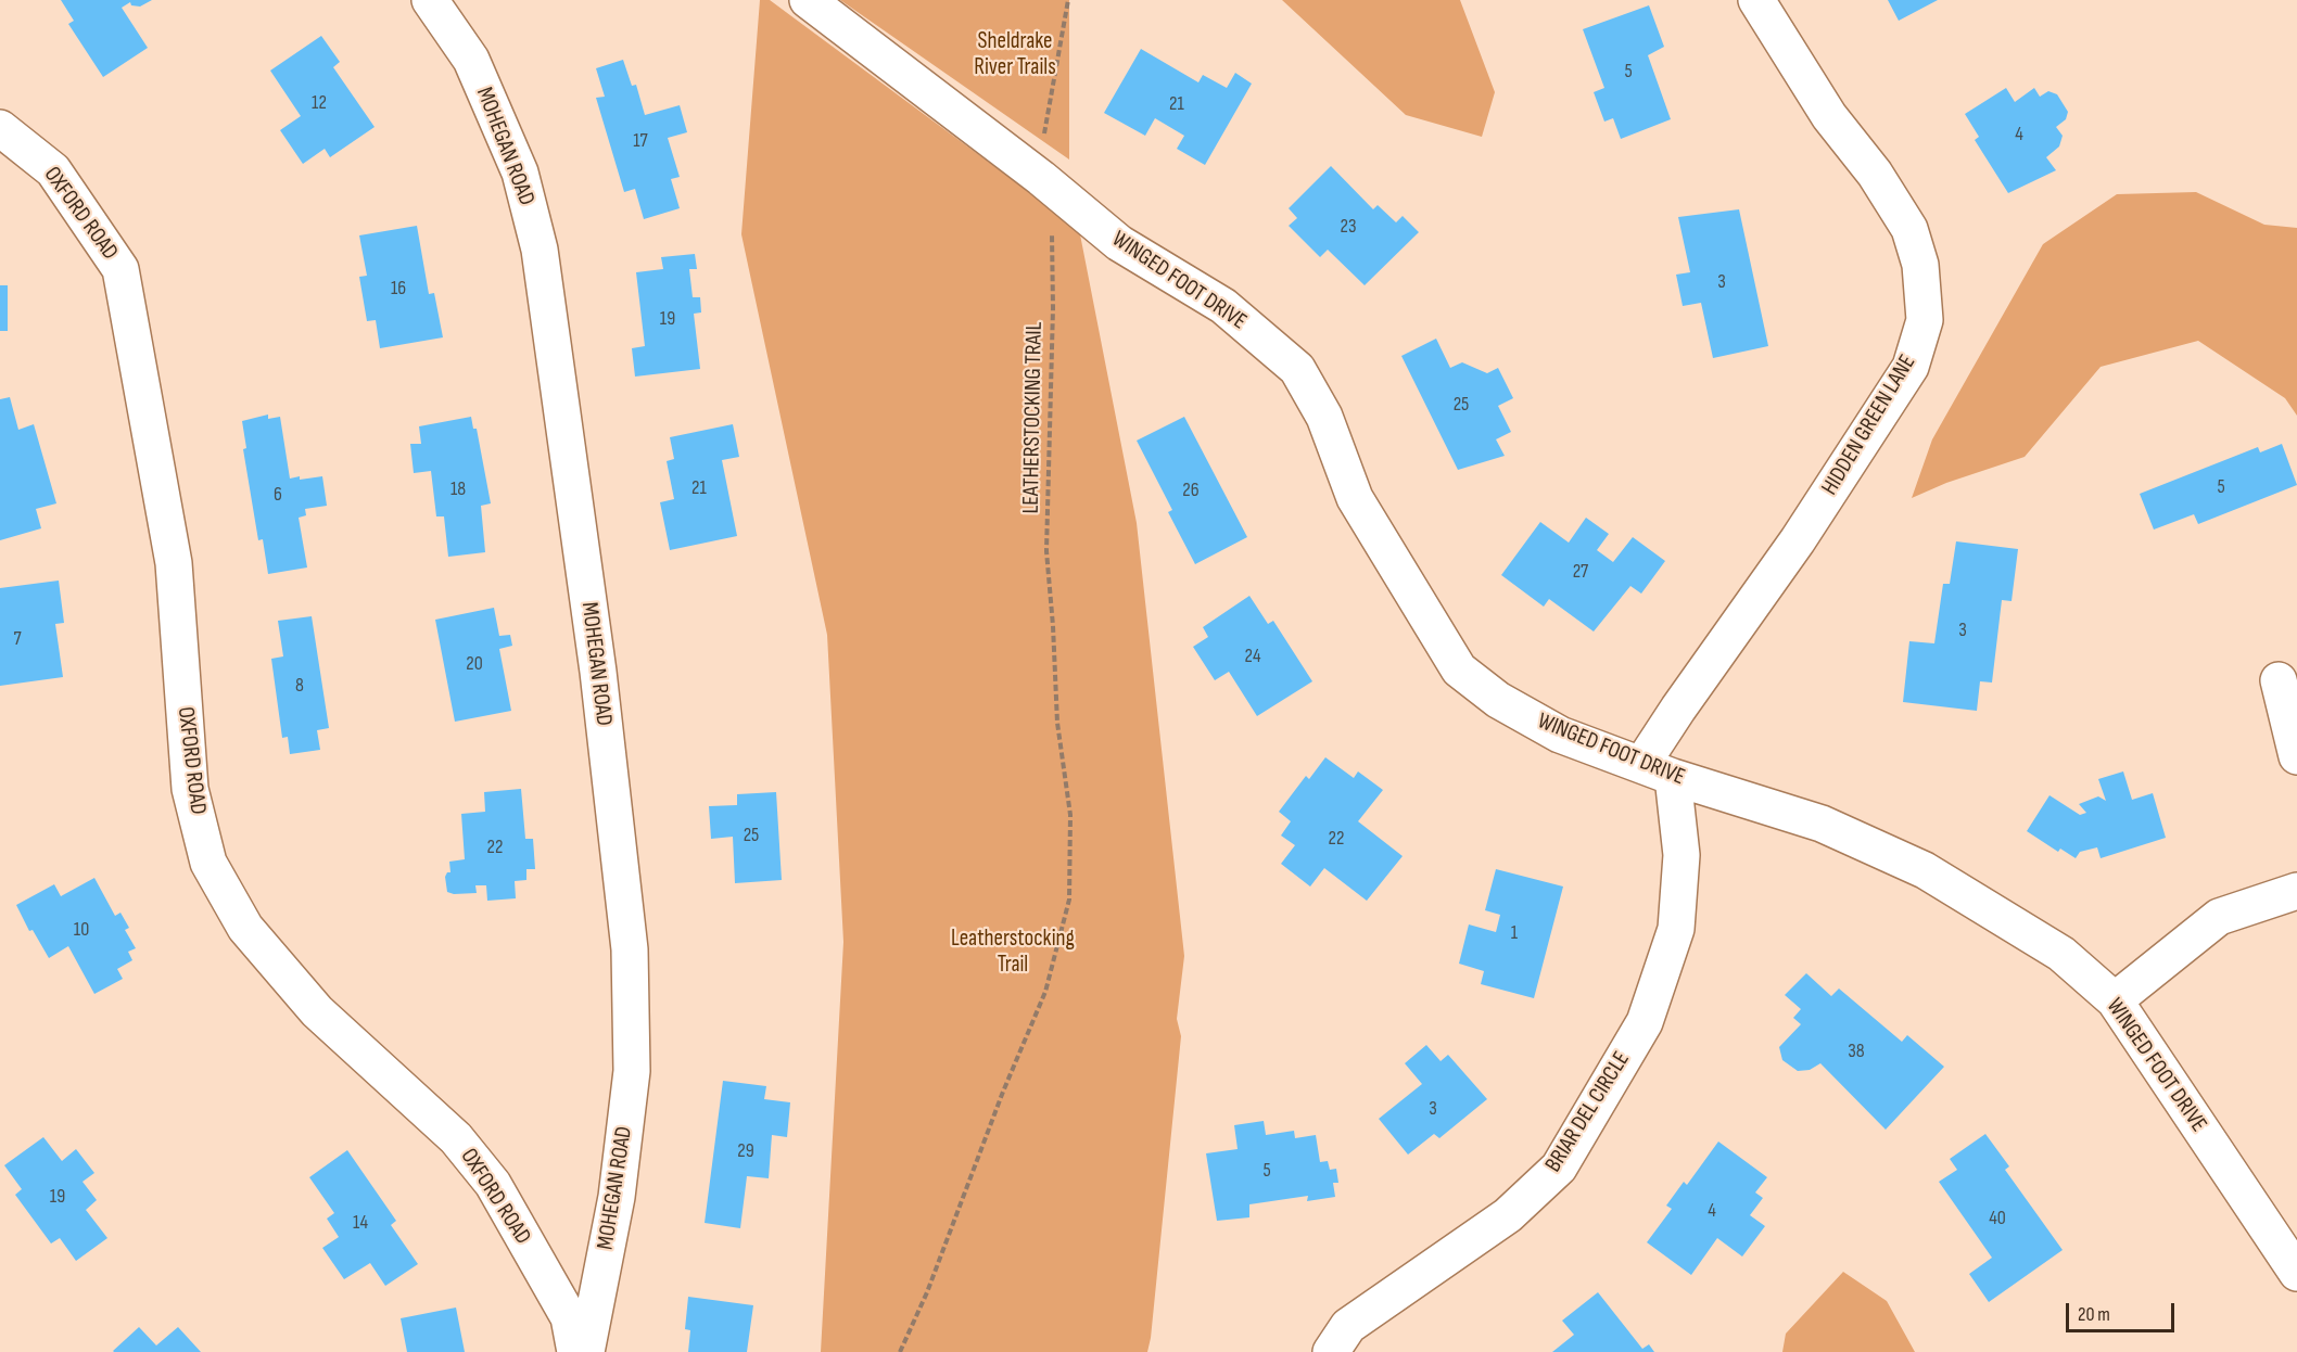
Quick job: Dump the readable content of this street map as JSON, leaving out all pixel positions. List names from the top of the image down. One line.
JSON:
{"streets":{"street":["MOHEGAN ROAD","OXFORD ROAD","WINGED FOOT DRIVE","HIDDEN GREEN LANE","BRIAR DEL CIRCLE"],"path":["LEATHERSTOCKING TRAIL"]},"crossings":[["WINGED FOOT DRIVE","HIDDEN GREEN LANE"],["WINGED FOOT DRIVE","BRIAR DEL CIRCLE"],["HIDDEN GREEN LANE","BRIAR DEL CIRCLE"]],"parks":["Sheldrake River Trails","Leatherstocking Trail"],"house_numbers":["5","12","21","4","17","23","3","16","19","25","5","21","18","26","6","27","3","7","24","20","8","25","22","22","10","1","38","3","29","5","19","4","40","14"],"scale_bar":"20 m"}
